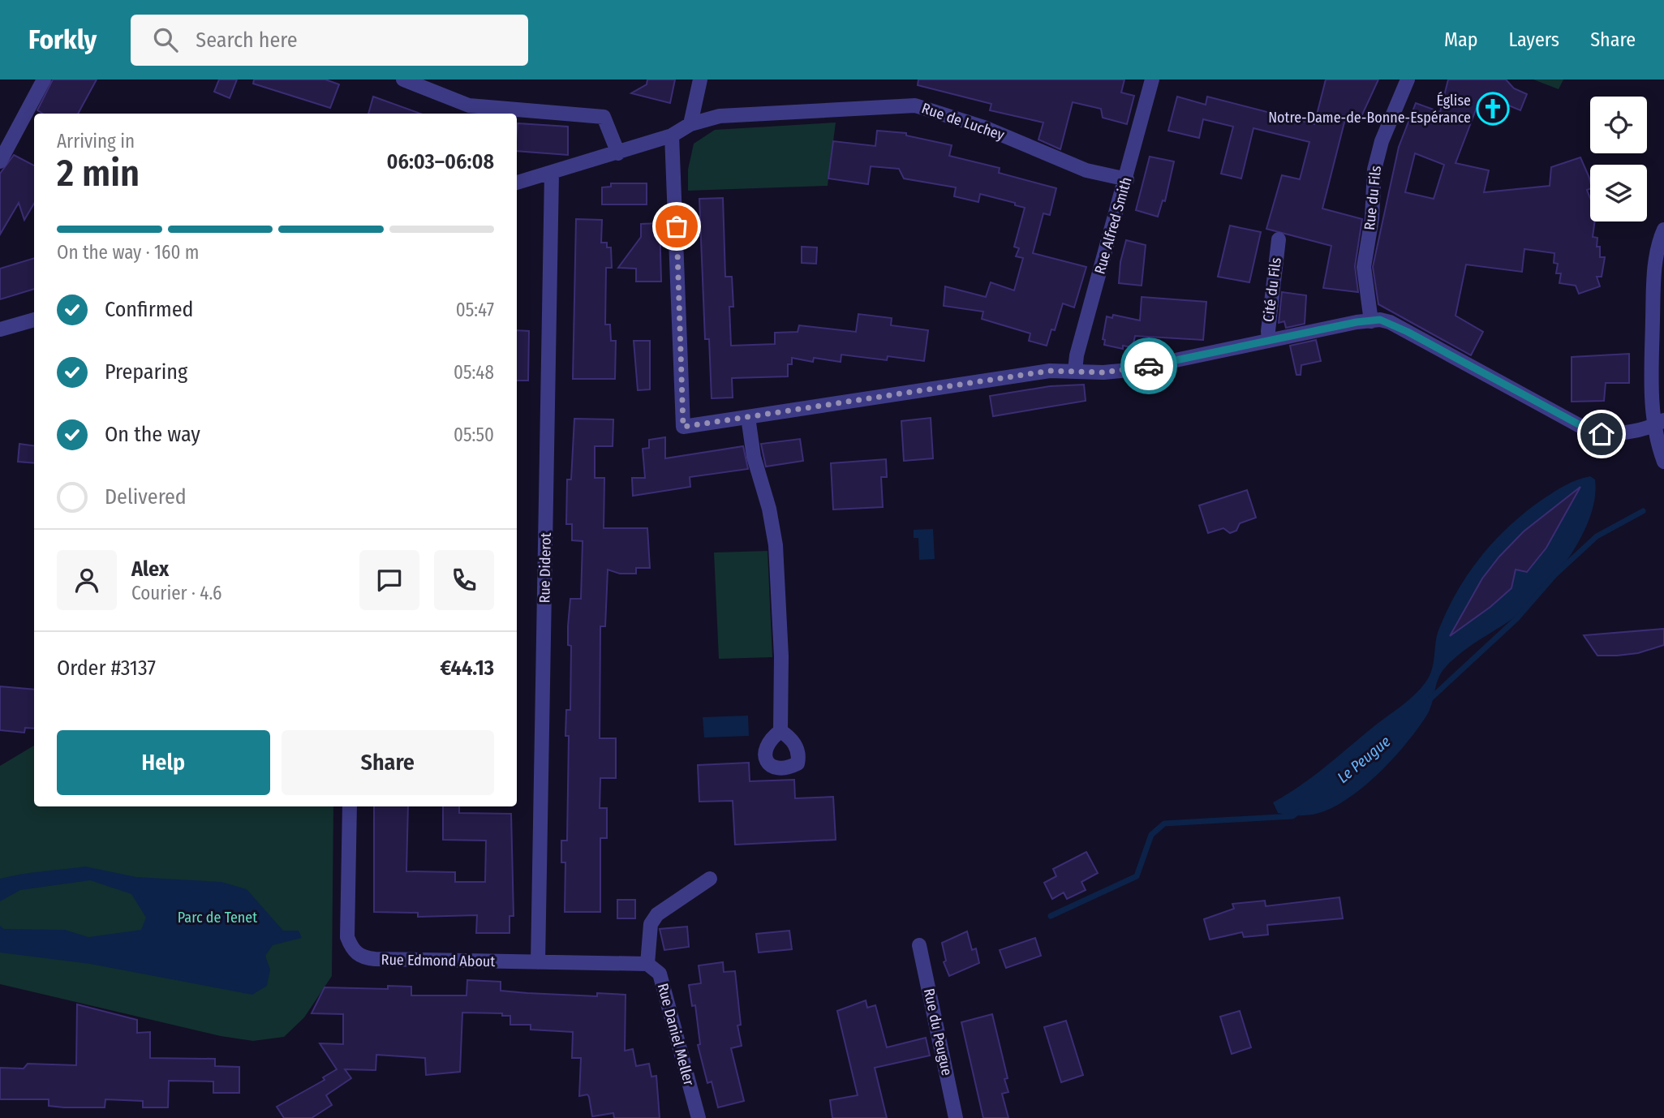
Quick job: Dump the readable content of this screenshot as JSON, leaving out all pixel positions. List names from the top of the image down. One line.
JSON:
{"streets":{"street":["Rue de Luchey","Rue du Fils","Rue Alfred Smith","Cité du Fils","Rue Diderot","Rue Edmond About","Rue du Peugue","Rue Daniel Meller"]},"crossings":[["Rue de Luchey","Rue Alfred Smith"],["Rue de Luchey","Rue Diderot"],["Rue Diderot","Rue Edmond About"]],"water":["Le Peugue"],"parks":["Parc de Tenet"],"places":{"church":["Église Notre-Dame-de-Bonne-Espérance"]},"page":{"header":"Forkly","search":"Search here","nav":["Map","Layers","Share"],"heading":["2 min","Arriving in","06:03–06:08"],"panel":["Alex","Courier · 4.6","Order #3137","€44.13"],"bar":"On the way · 160 m","list":[["Confirmed","05:47"],["Preparing","05:48"],["On the way","05:50"],"Delivered"],"buttons":["Help","Share"]}}
